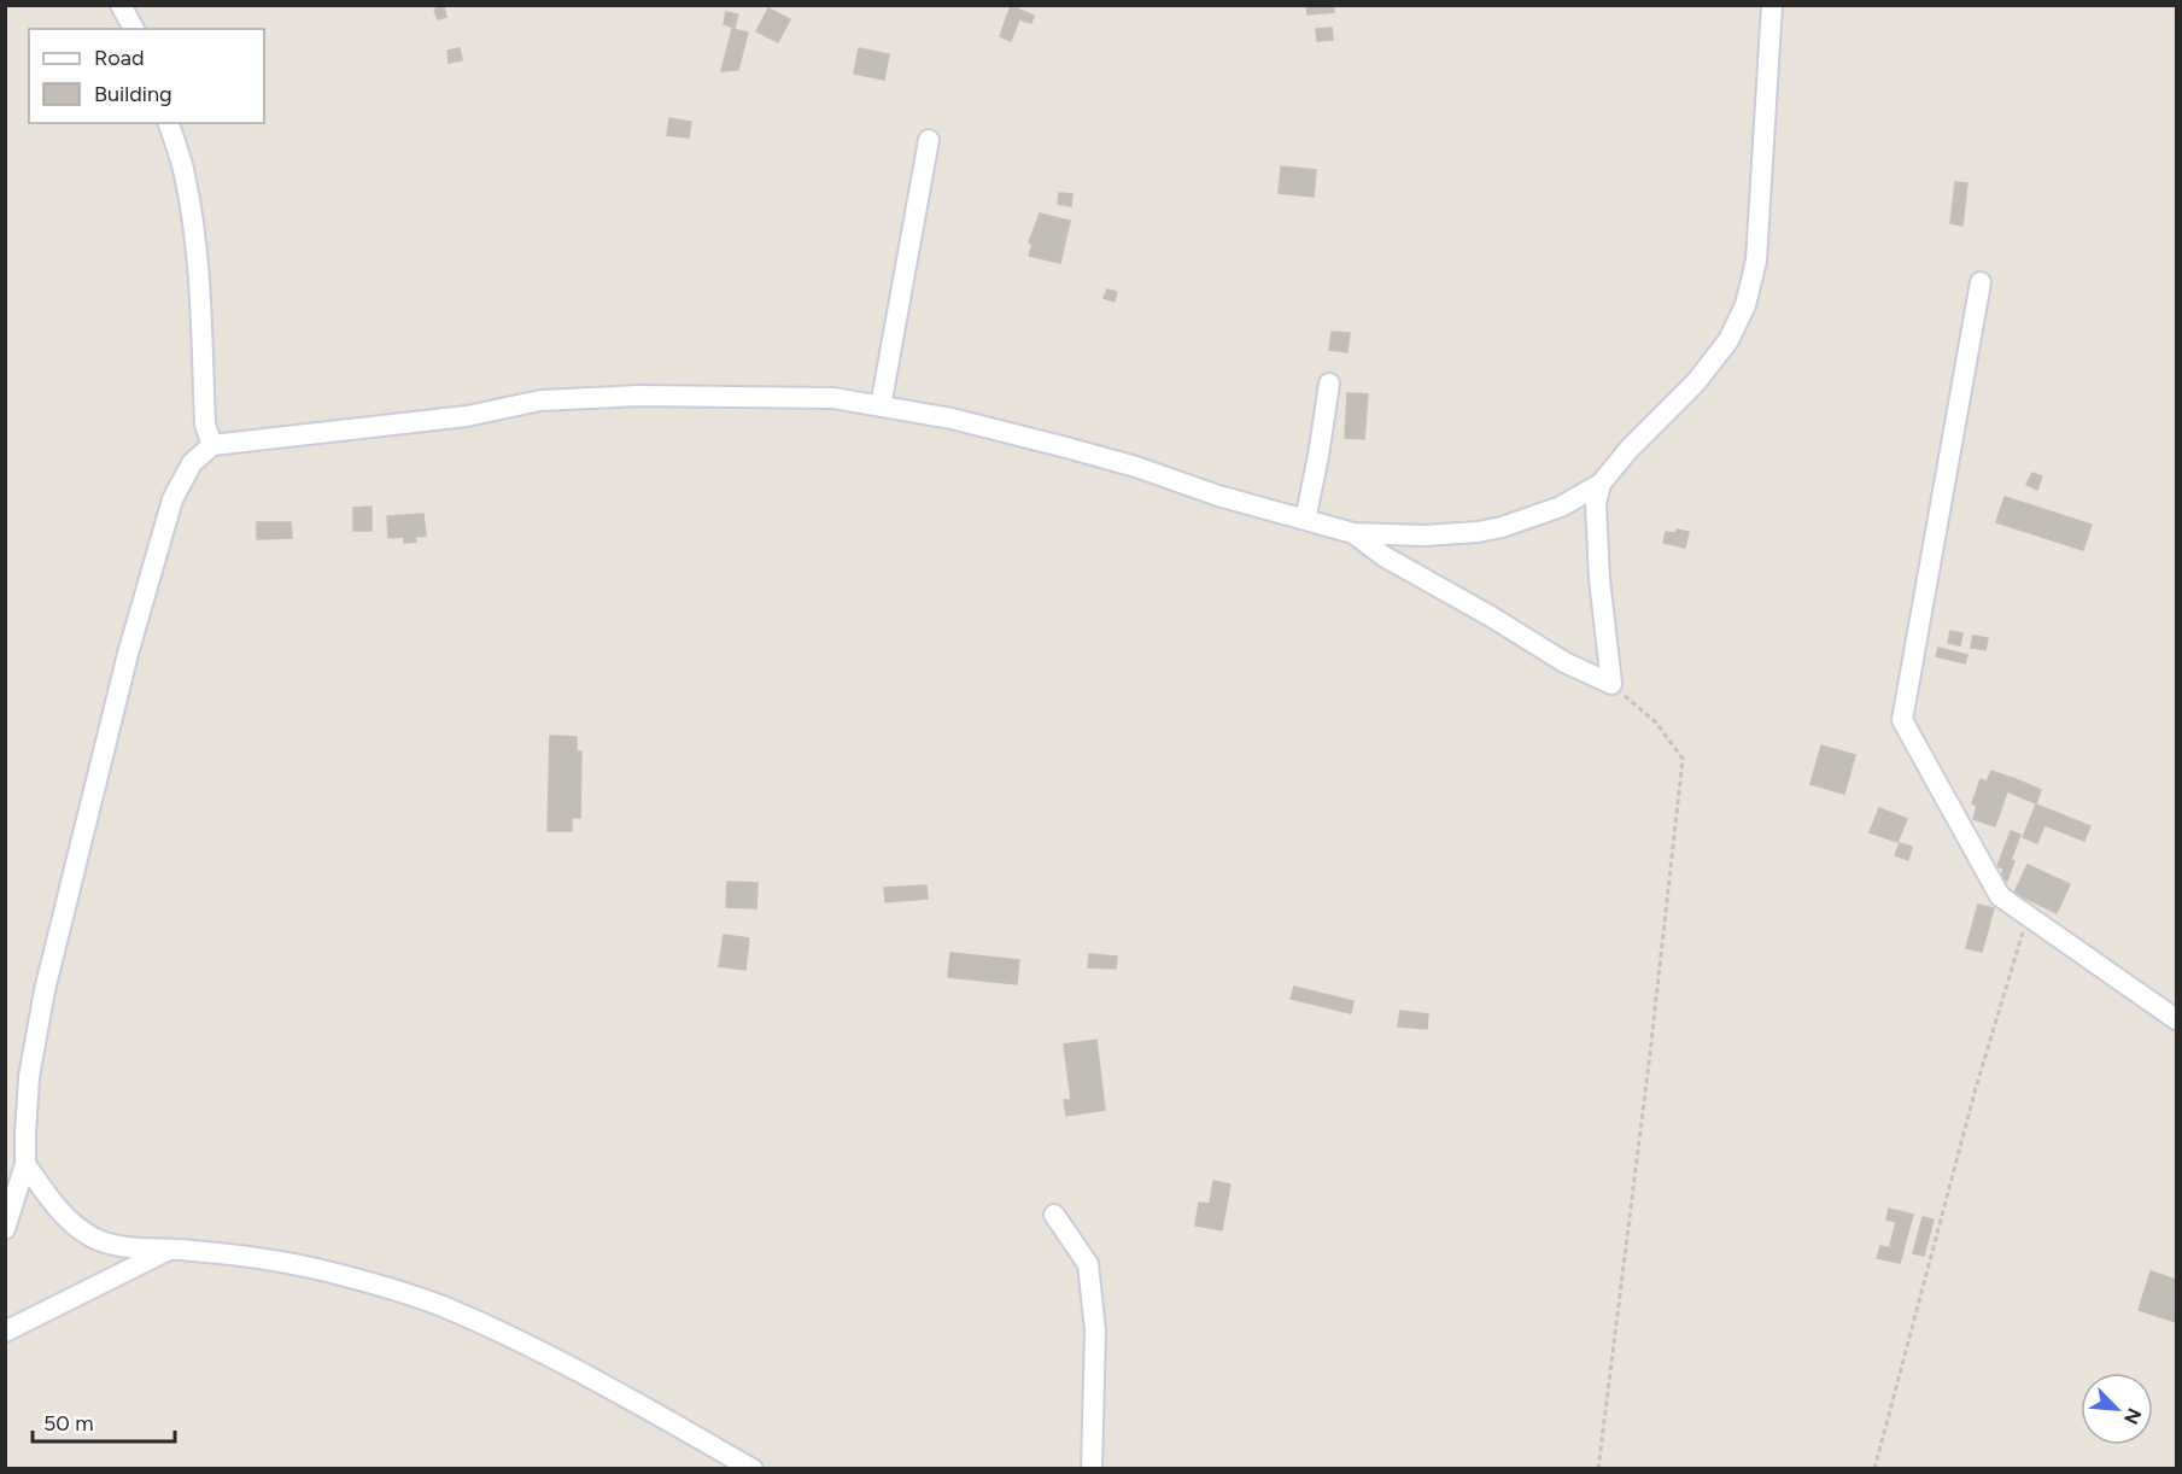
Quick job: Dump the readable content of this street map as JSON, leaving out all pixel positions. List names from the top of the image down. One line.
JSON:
{"legend":["Road","Building"],"scale_bar":"50 m","north":"bottom right"}
